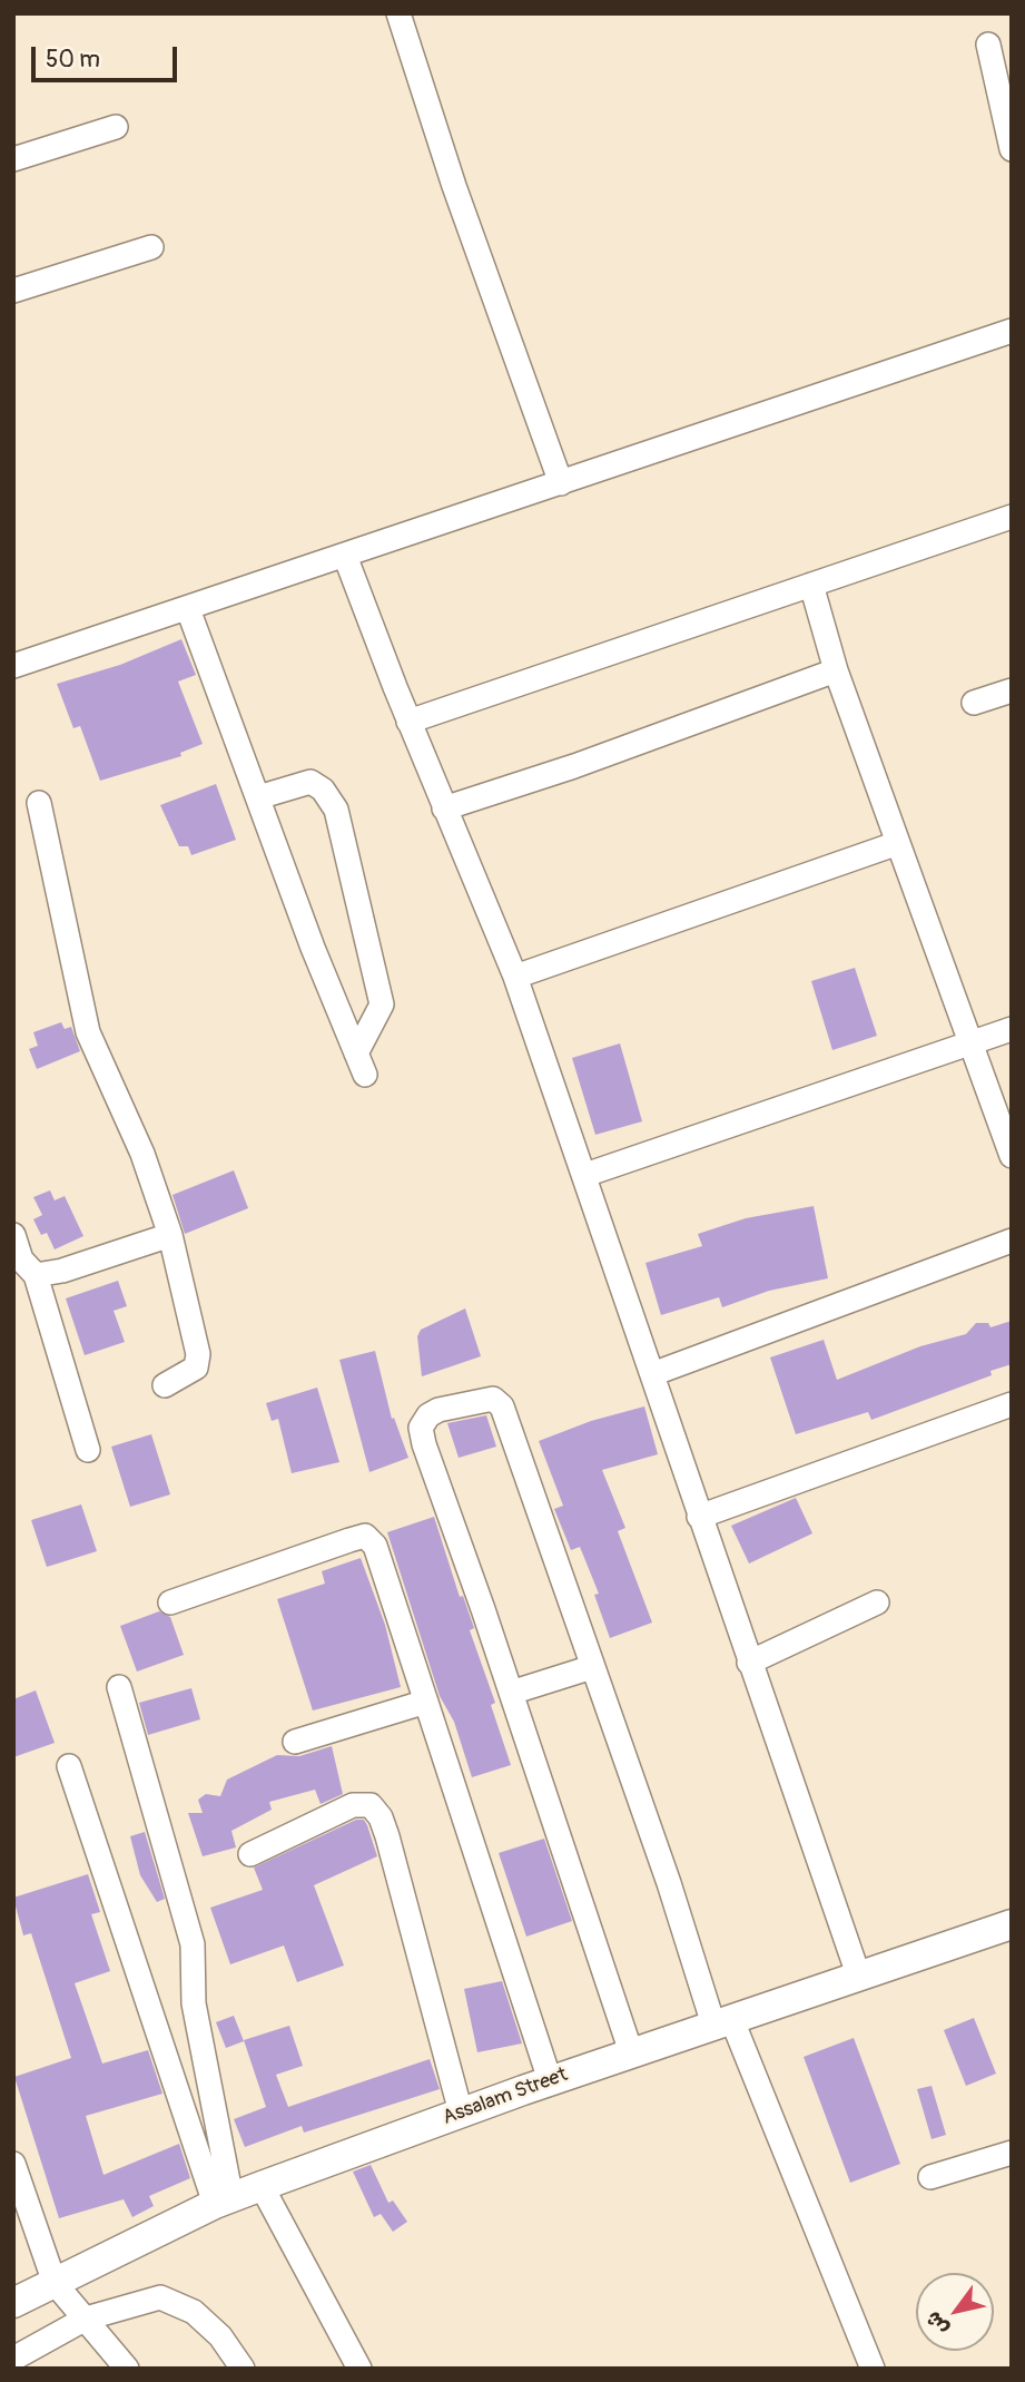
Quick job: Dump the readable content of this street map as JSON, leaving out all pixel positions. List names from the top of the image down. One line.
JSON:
{"streets":{"main road":["Assalam Street"]},"scale_bar":"50 m","north":"bottom left"}
